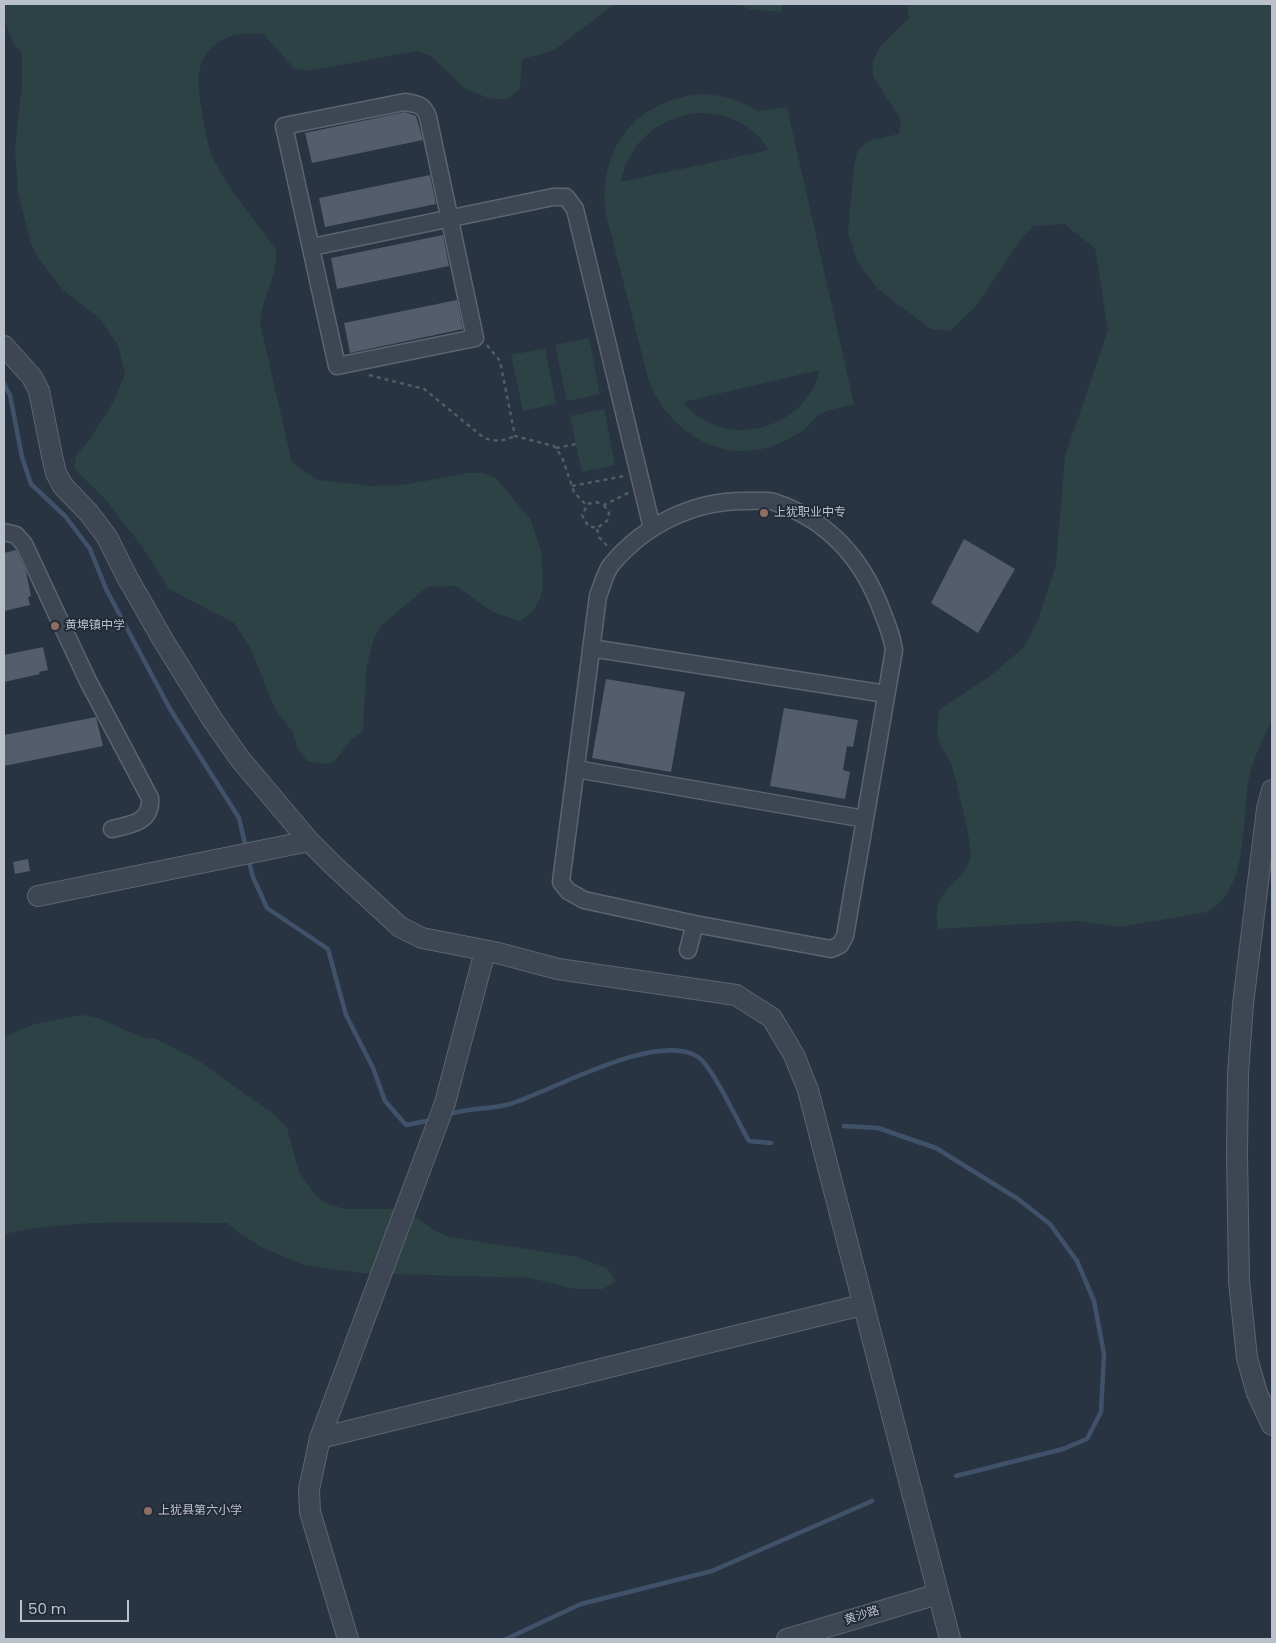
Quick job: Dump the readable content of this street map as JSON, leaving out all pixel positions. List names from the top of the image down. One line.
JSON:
{"streets":{"street":["黄沙路"]},"places":["上犹职业中专","黄埠镇中学","上犹县第六小学"],"scale_bar":"50 m"}
